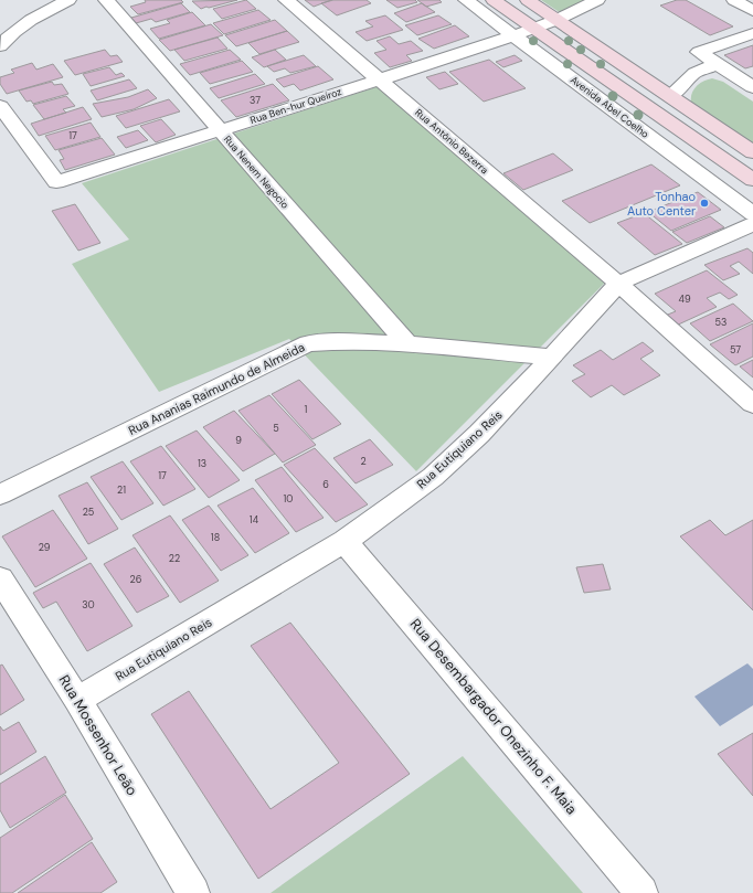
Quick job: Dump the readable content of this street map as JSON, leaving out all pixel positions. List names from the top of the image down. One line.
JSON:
{"streets":{"street":["Rua Ben-hur Queiroz","Avenida Abel Coelho","Rua Antônio Bezerra","Rua Nenem Negocio","Rua Ananias Raimundo de Almeida","Rua Eutiquiano Reis","Rua Desembargador Onezinho F. Maia","Rua Mossenhor Leão"]},"crossings":[["Rua Ben-hur Queiroz","Avenida Abel Coelho"],["Rua Ben-hur Queiroz","Rua Antônio Bezerra"],["Rua Ben-hur Queiroz","Rua Nenem Negocio"],["Rua Antônio Bezerra","Rua Eutiquiano Reis"],["Rua Nenem Negocio","Rua Ananias Raimundo de Almeida"],["Rua Ananias Raimundo de Almeida","Rua Eutiquiano Reis"],["Rua Eutiquiano Reis","Rua Desembargador Onezinho F. Maia"],["Rua Eutiquiano Reis","Rua Mossenhor Leão"]],"places":["Tonhao Auto Center"],"house_numbers":["37","17","49","53","57","1","5","9","2","13","17","6","21","10","25","14","18","29","22","26","30"]}
